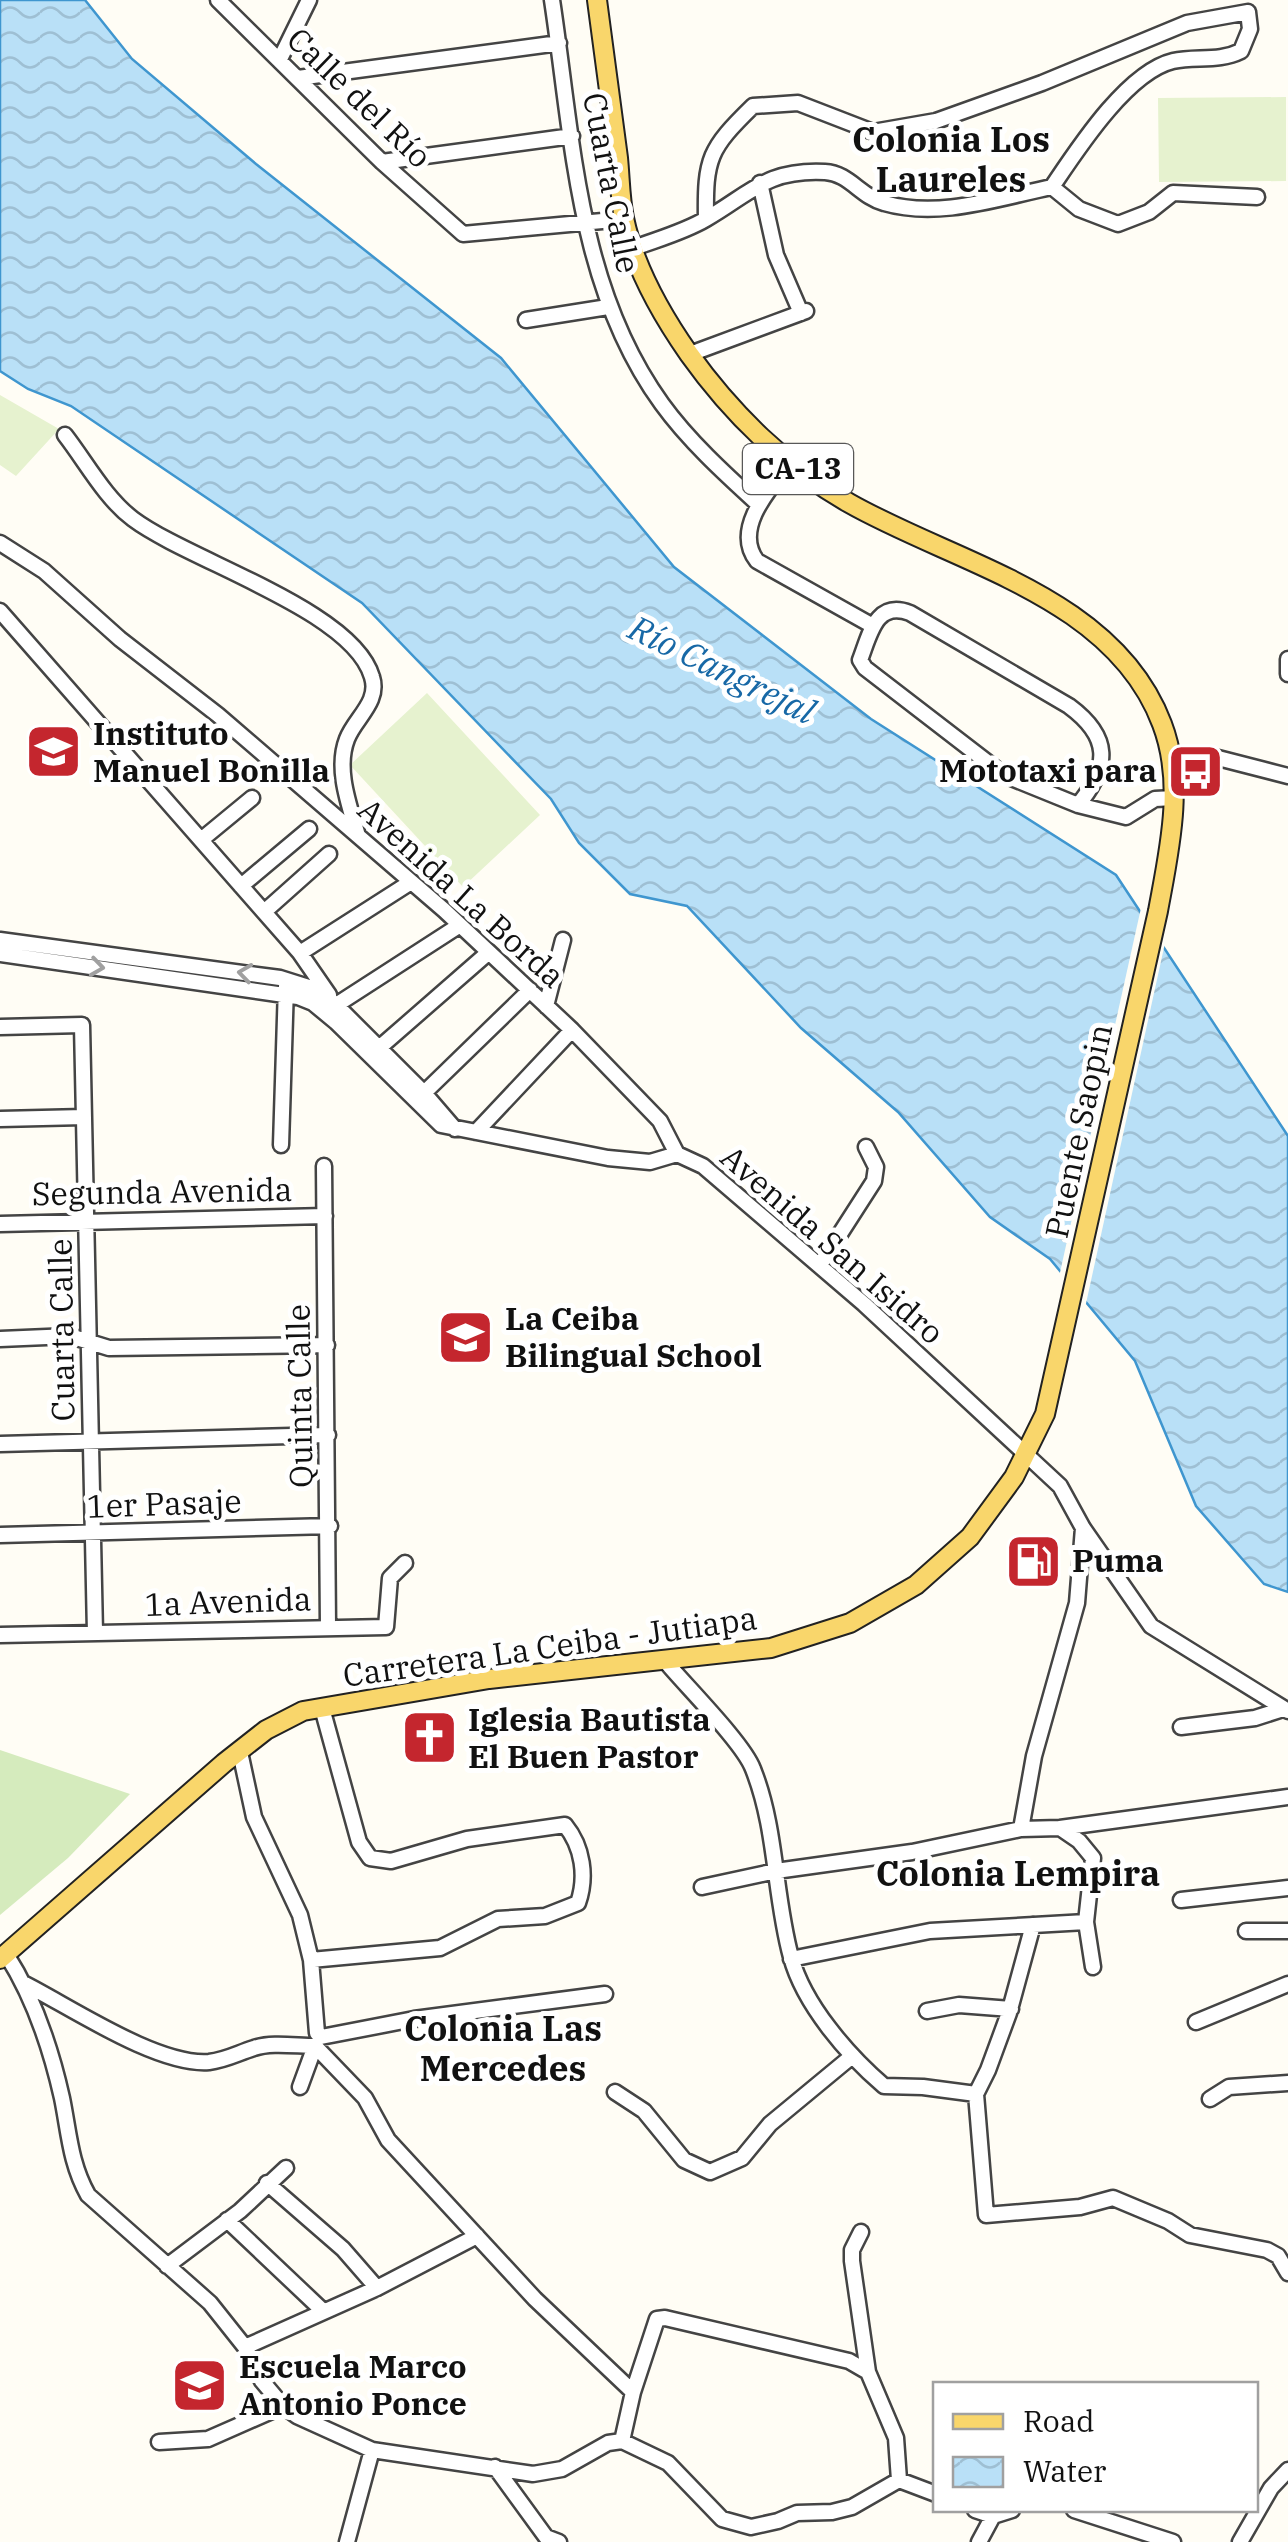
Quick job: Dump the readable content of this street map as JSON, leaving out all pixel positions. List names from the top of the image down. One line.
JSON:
{"streets":{"main road":["CA-13","Puente Saopin","Carretera La Ceiba - Jutiapa"],"street":["Calle del Río","Cuarta Calle","Avenida La Borda","Segunda Avenida","Avenida San Isidro","Quinta Calle","1er Pasaje","1a Avenida"]},"crossings":[["Calle del Río","Cuarta Calle"],["Cuarta Calle","Segunda Avenida"],["Cuarta Calle","1er Pasaje"],["Cuarta Calle","1a Avenida"],["CA-13","Puente Saopin"],["Avenida La Borda","Avenida San Isidro"],["Puente Saopin","Carretera La Ceiba - Jutiapa"],["Segunda Avenida","Quinta Calle"],["Avenida San Isidro","Carretera La Ceiba - Jutiapa"],["Quinta Calle","1er Pasaje"],["Quinta Calle","1a Avenida"]],"districts":["Colonia Los Laureles","Colonia Lempira","Colonia Las Mercedes"],"water":["Río Cangrejal"],"places":{"school or university":["Instituto Manuel Bonilla","La Ceiba Bilingual School","Escuela Marco Antonio Ponce"],"bus stop":["Mototaxi para"],"fuel station":["Puma"],"church":["Iglesia Bautista El Buen Pastor"]},"legend":["Road","Water"]}
